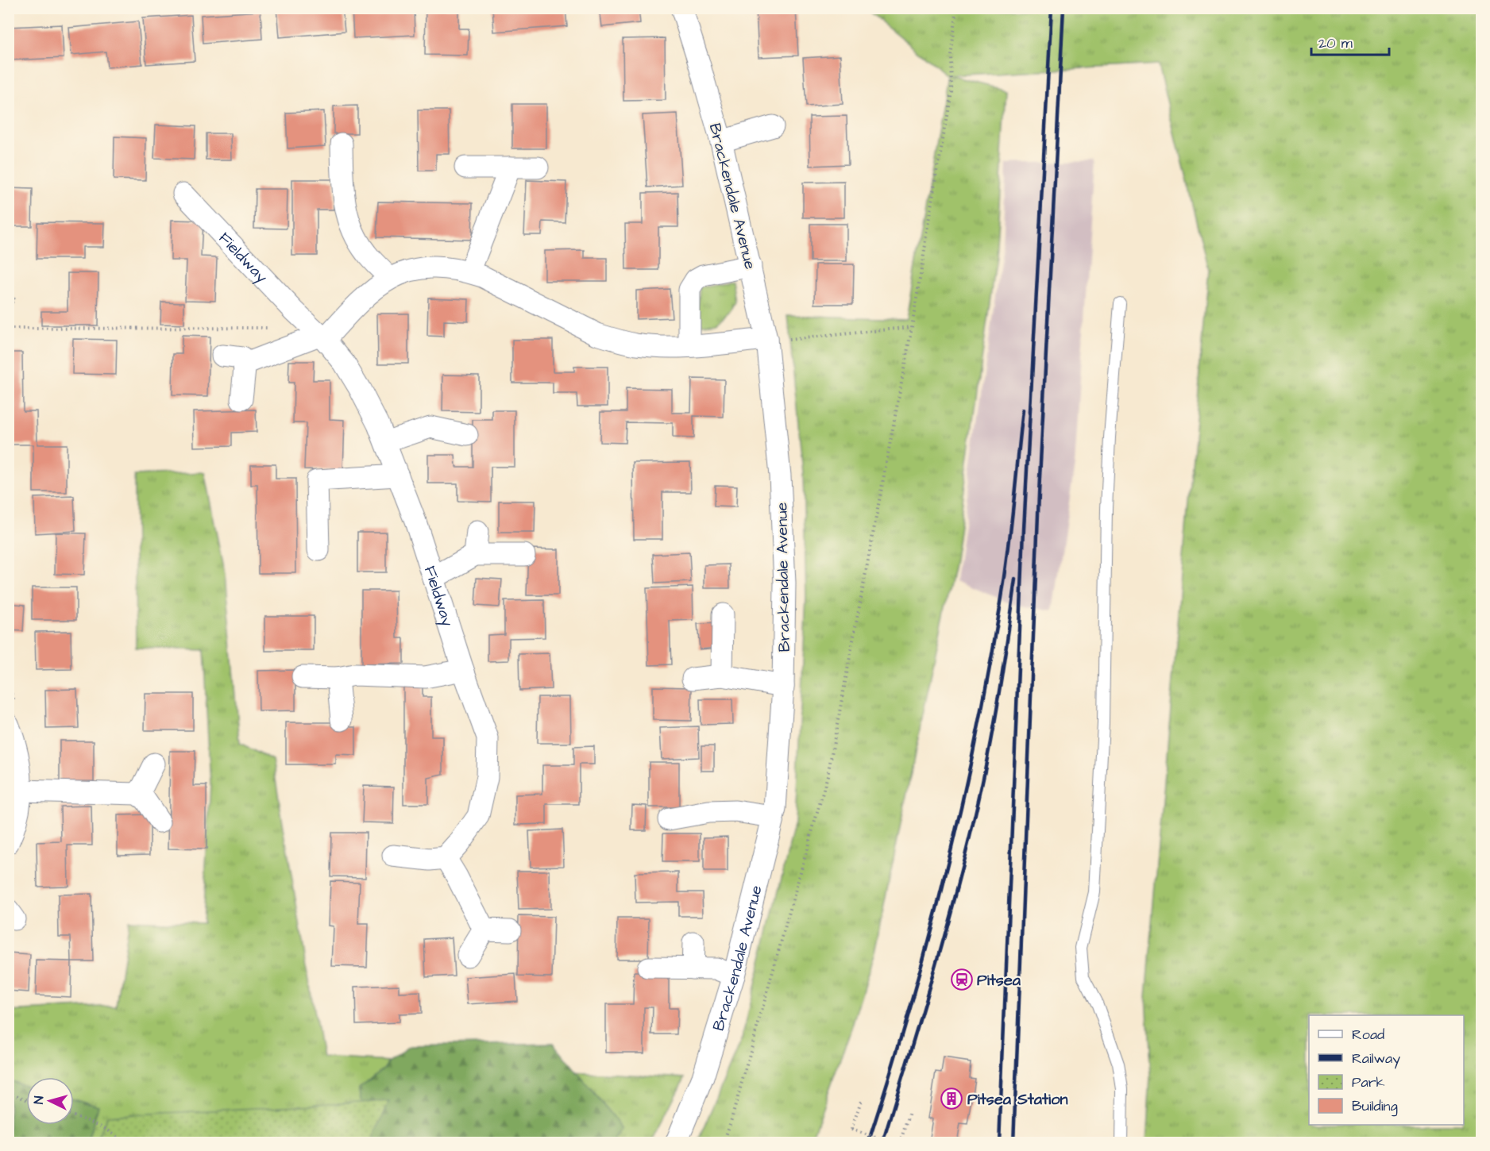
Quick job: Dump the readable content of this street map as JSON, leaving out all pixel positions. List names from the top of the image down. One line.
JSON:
{"streets":{"street":["Brackendale Avenue","Fieldway"]},"places":{"station":["Pitsea"],"building":["Pitsea Station"]},"legend":["Road","Railway","Park","Building"],"scale_bar":"20 m","north":"left"}
